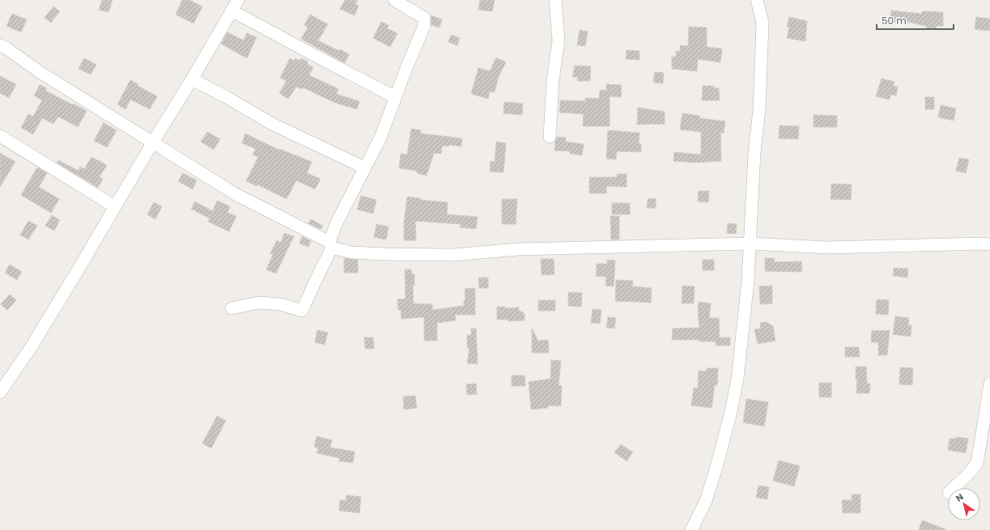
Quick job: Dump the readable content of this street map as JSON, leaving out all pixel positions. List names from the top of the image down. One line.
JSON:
{"scale_bar":"50 m","north":"top left"}
